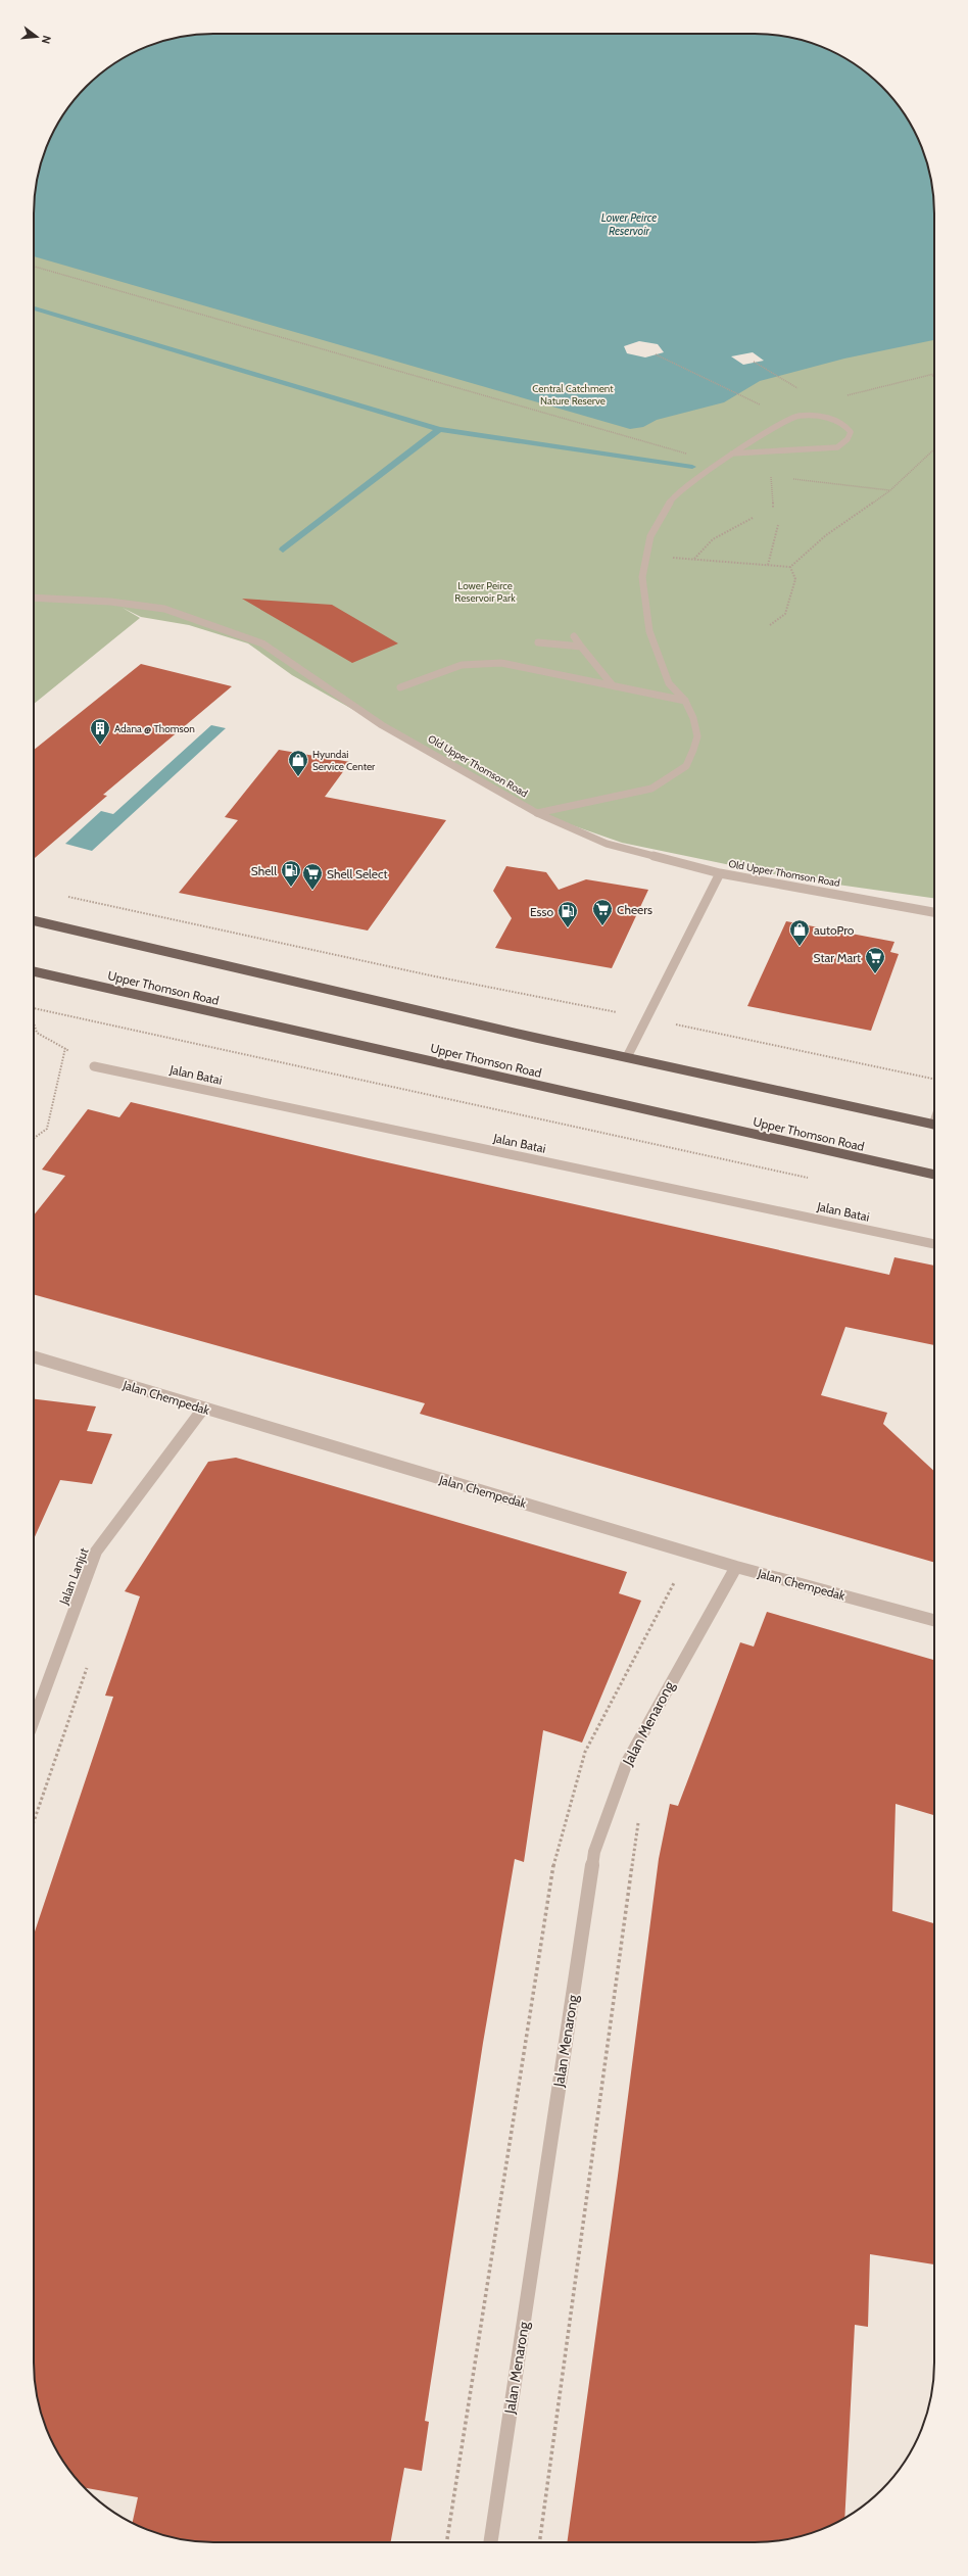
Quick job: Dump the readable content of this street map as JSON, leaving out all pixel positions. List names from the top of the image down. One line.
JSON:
{"streets":{"main road":["Upper Thomson Road"],"street":["Old Upper Thomson Road","Jalan Batai","Jalan Chempedak","Jalan Lanjut","Jalan Menarong"]},"crossings":[["Jalan Chempedak","Jalan Lanjut"],["Jalan Chempedak","Jalan Menarong"]],"water":["Lower Peirce Reservoir"],"parks":["Central Catchment Nature Reserve","Lower Peirce Reservoir Park"],"places":{"building":["Adana @ Thomson"],"shop":["Hyundai Service Center","autoPro"],"fuel station":["Shell","Esso"],"supermarket":["Shell Select","Cheers","Star Mart"]},"north":"right"}
